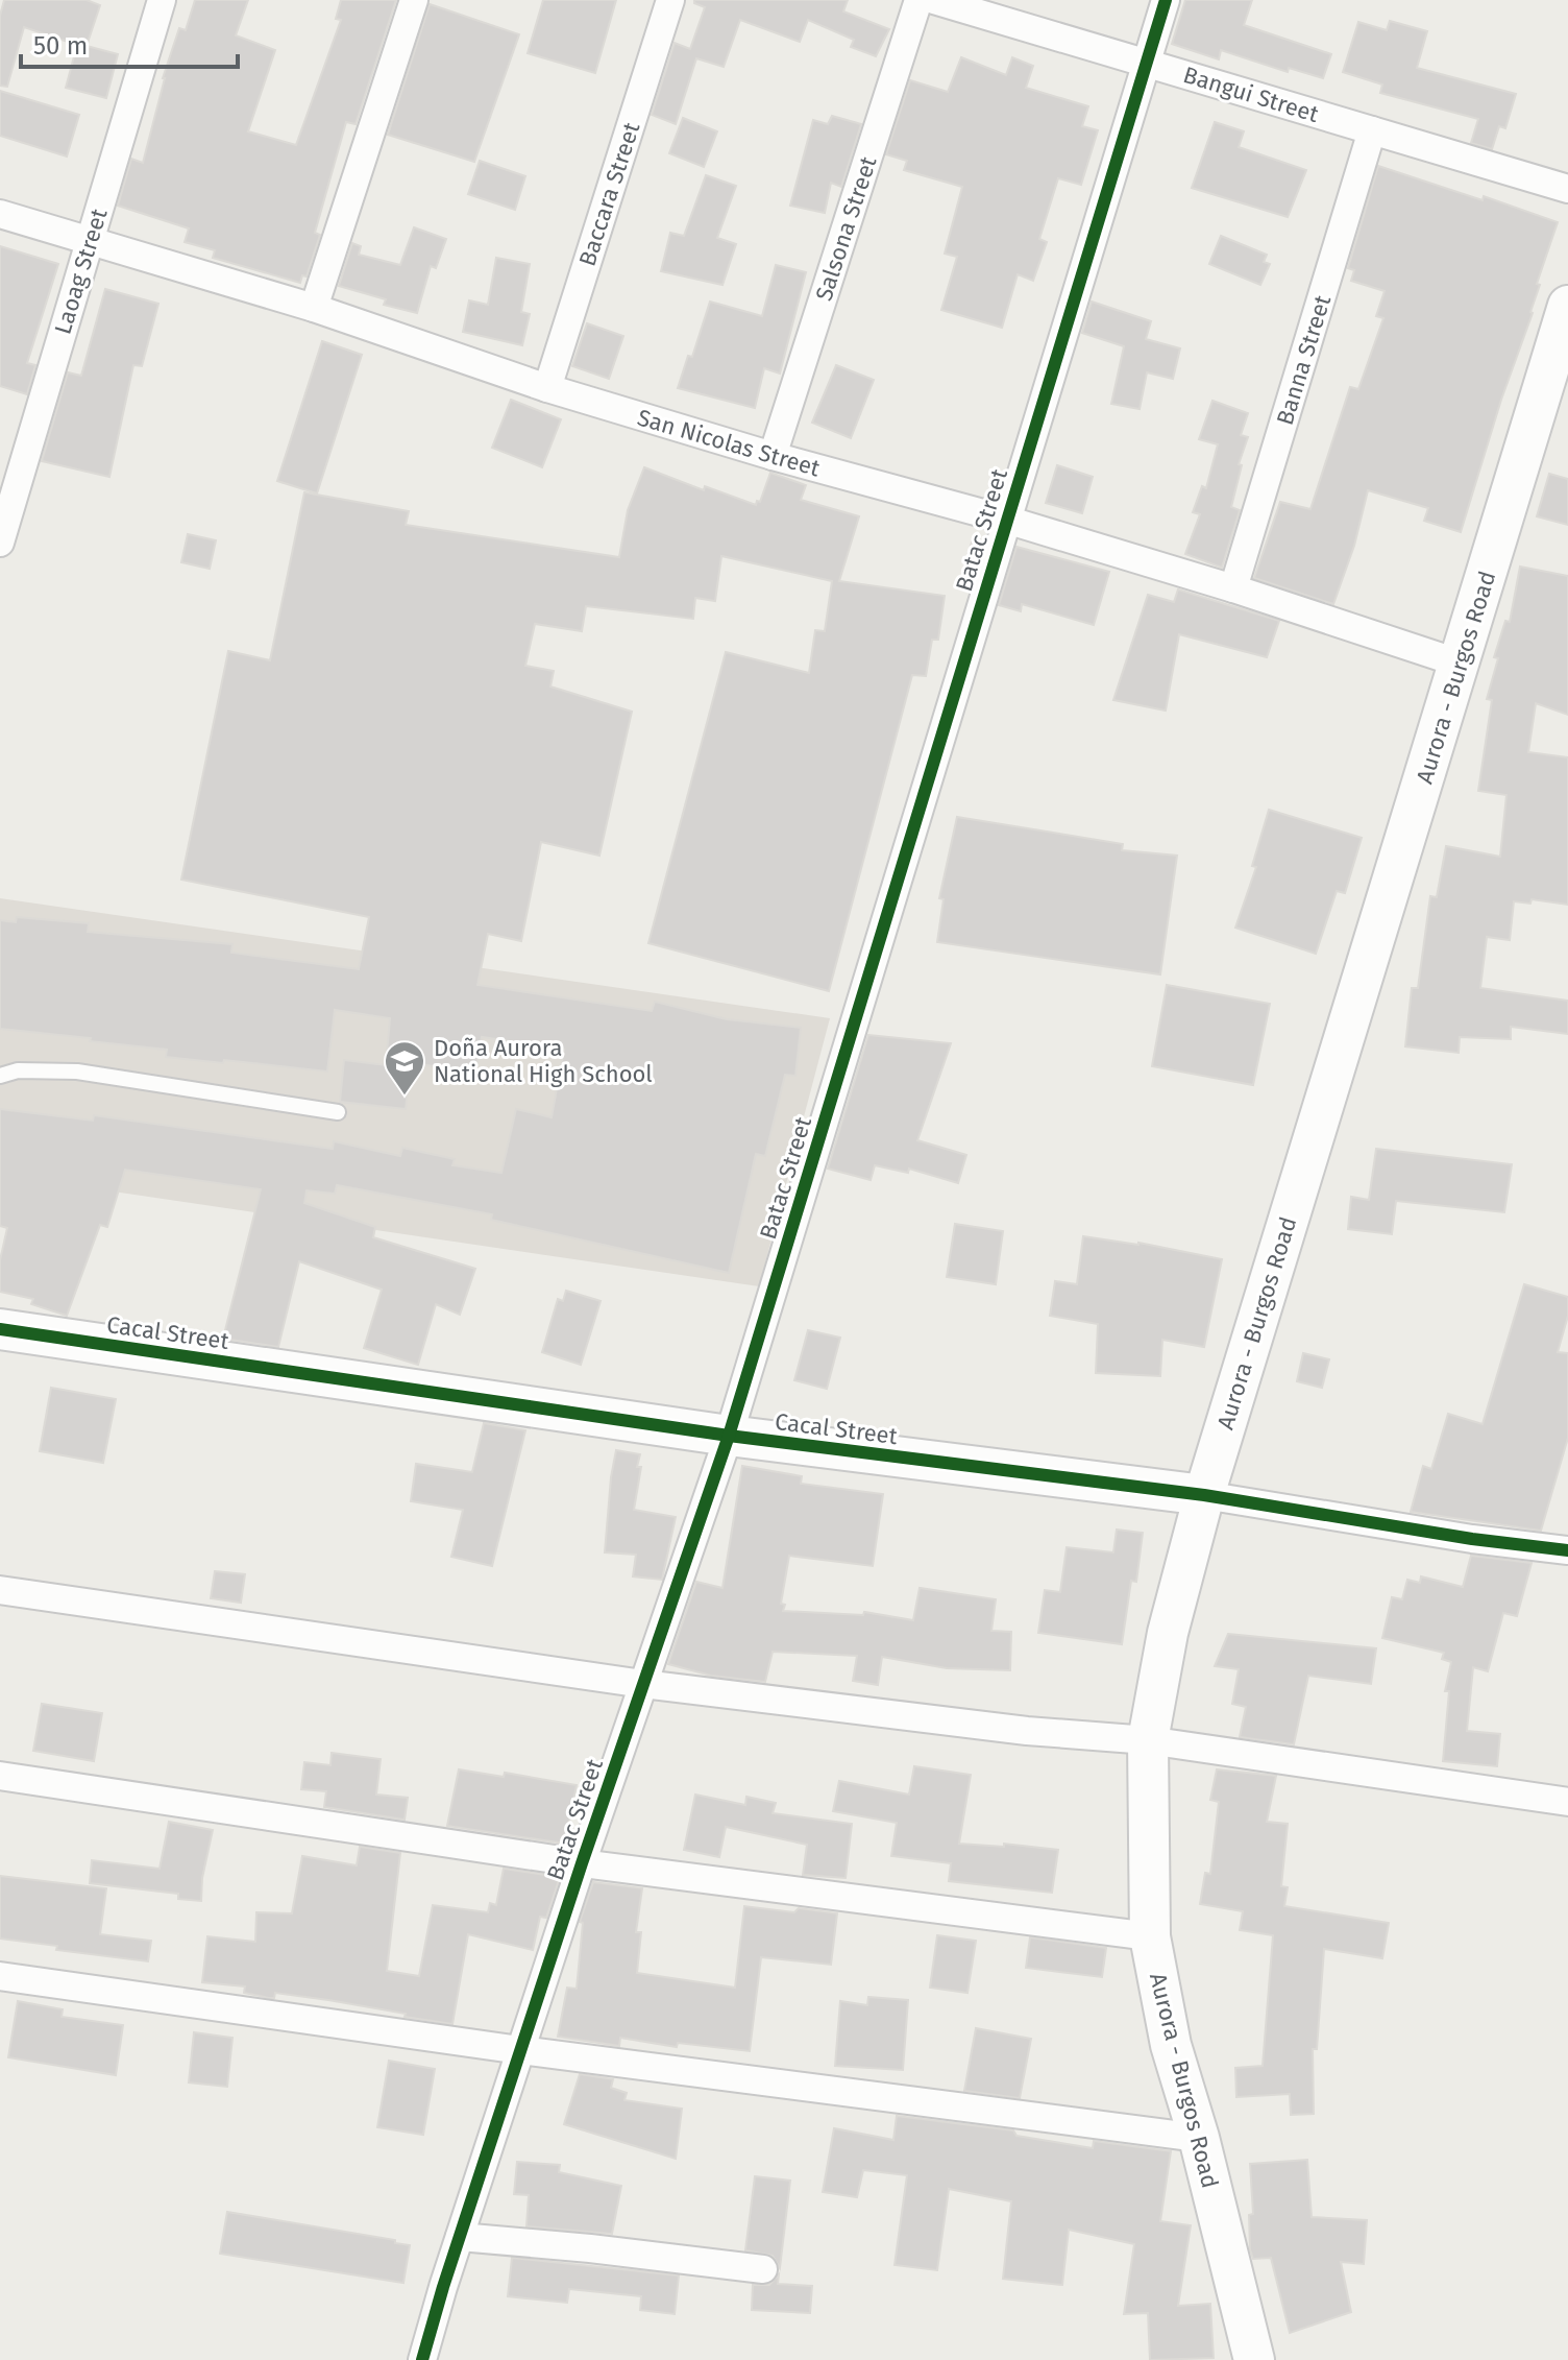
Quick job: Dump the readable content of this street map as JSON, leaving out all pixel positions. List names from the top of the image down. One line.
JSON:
{"streets":{"main road":["Aurora - Burgos Road","Cacal Street"],"street":["Bangui Street","Baccara Street","Salsona Street","Laoag Street","Banna Street","San Nicolas Street","Batac Street"]},"crossings":[["Bangui Street","Banna Street"],["Bangui Street","Batac Street"],["Baccara Street","San Nicolas Street"],["Salsona Street","San Nicolas Street"],["Laoag Street","San Nicolas Street"],["Banna Street","San Nicolas Street"],["San Nicolas Street","Batac Street"],["San Nicolas Street","Aurora - Burgos Road"],["Batac Street","Cacal Street"],["Aurora - Burgos Road","Cacal Street"]],"places":{"school or university":["Doña Aurora National High School"]},"scale_bar":"50 m"}
